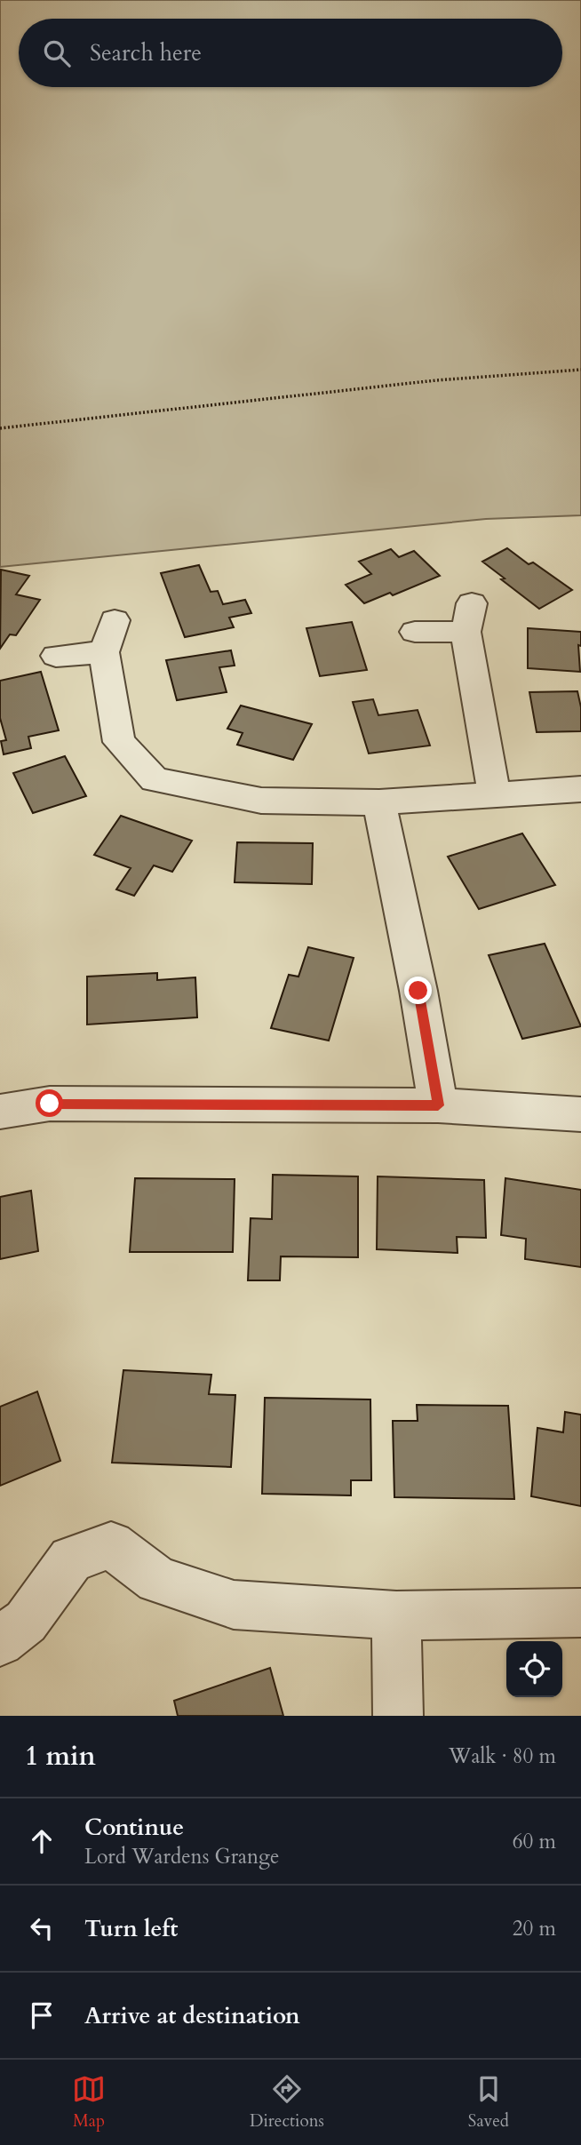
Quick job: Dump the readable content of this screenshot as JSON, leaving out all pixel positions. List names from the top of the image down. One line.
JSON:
{"page":{"search":"Search here","heading":["1 min","Walk · 80 m"],"list":[["Continue","Lord Wardens Grange","60 m"],["Turn left","20 m"],"Arrive at destination"],"nav":["Map","Directions","Saved"]}}
